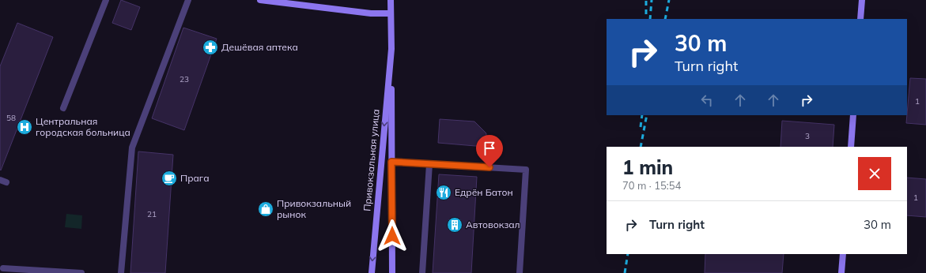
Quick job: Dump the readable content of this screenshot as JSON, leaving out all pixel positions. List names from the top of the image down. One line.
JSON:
{"streets":{"street":["Привокзальная улица"]},"places":{"pharmacy":["Дешёвая аптека"],"hospital":["Центральная городская больница"],"cafe":["Прага"],"restaurant":["Едрён Батон"],"shop":["Привокзальный рынок"],"building":["Автовокзал"]},"house_numbers":["23","1","58","3","1","21"],"page":{"turn":["30 m","Turn right"],"heading":["1 min","70 m · 15:54"],"list":[{"name":"Turn right","value":"30 m"}]}}
